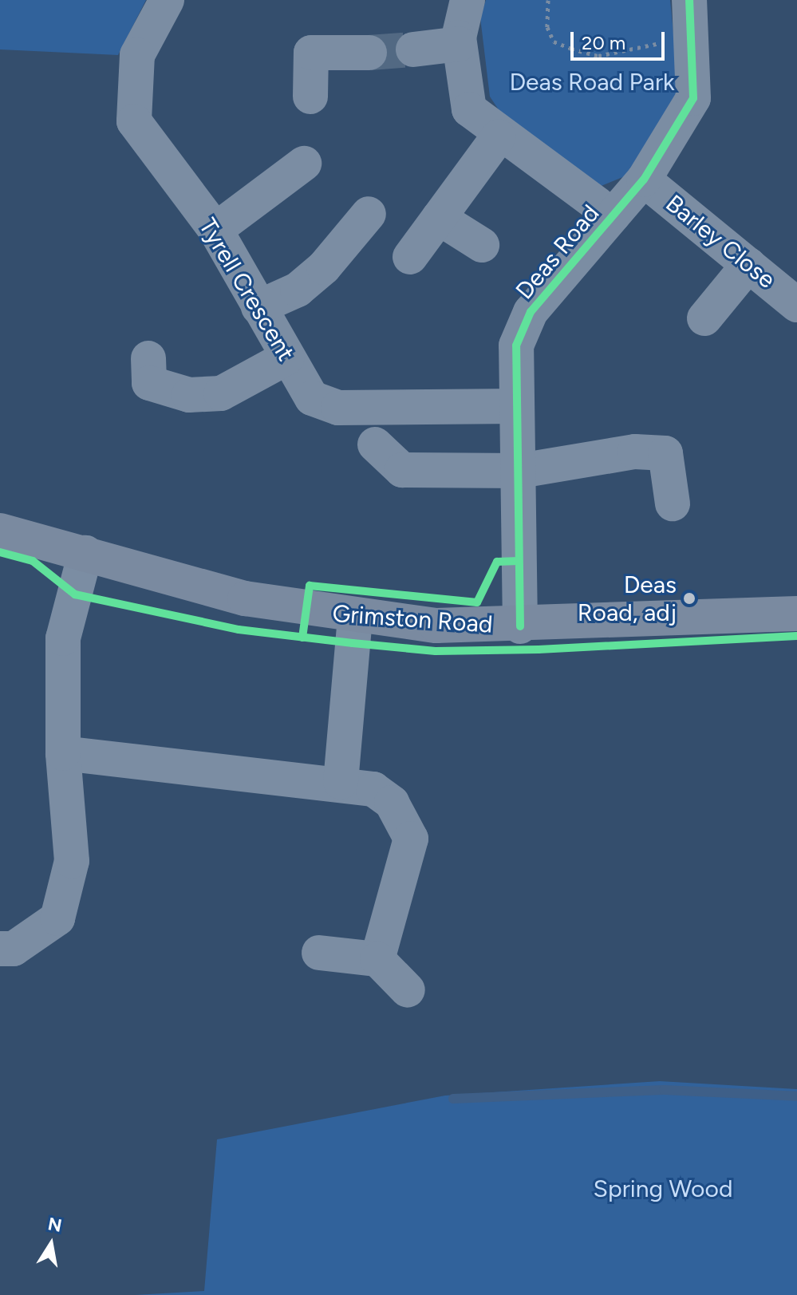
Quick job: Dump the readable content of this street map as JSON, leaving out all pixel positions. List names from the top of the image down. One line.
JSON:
{"streets":{"main road":["Grimston Road"],"street":["Barley Close","Deas Road","Tyrell Crescent"]},"crossings":[["Barley Close","Deas Road"],["Deas Road","Tyrell Crescent"],["Deas Road","Grimston Road"]],"parks":["Deas Road Park","Spring Wood"],"places":["Deas Road, adj"],"scale_bar":"20 m","north":"top"}
